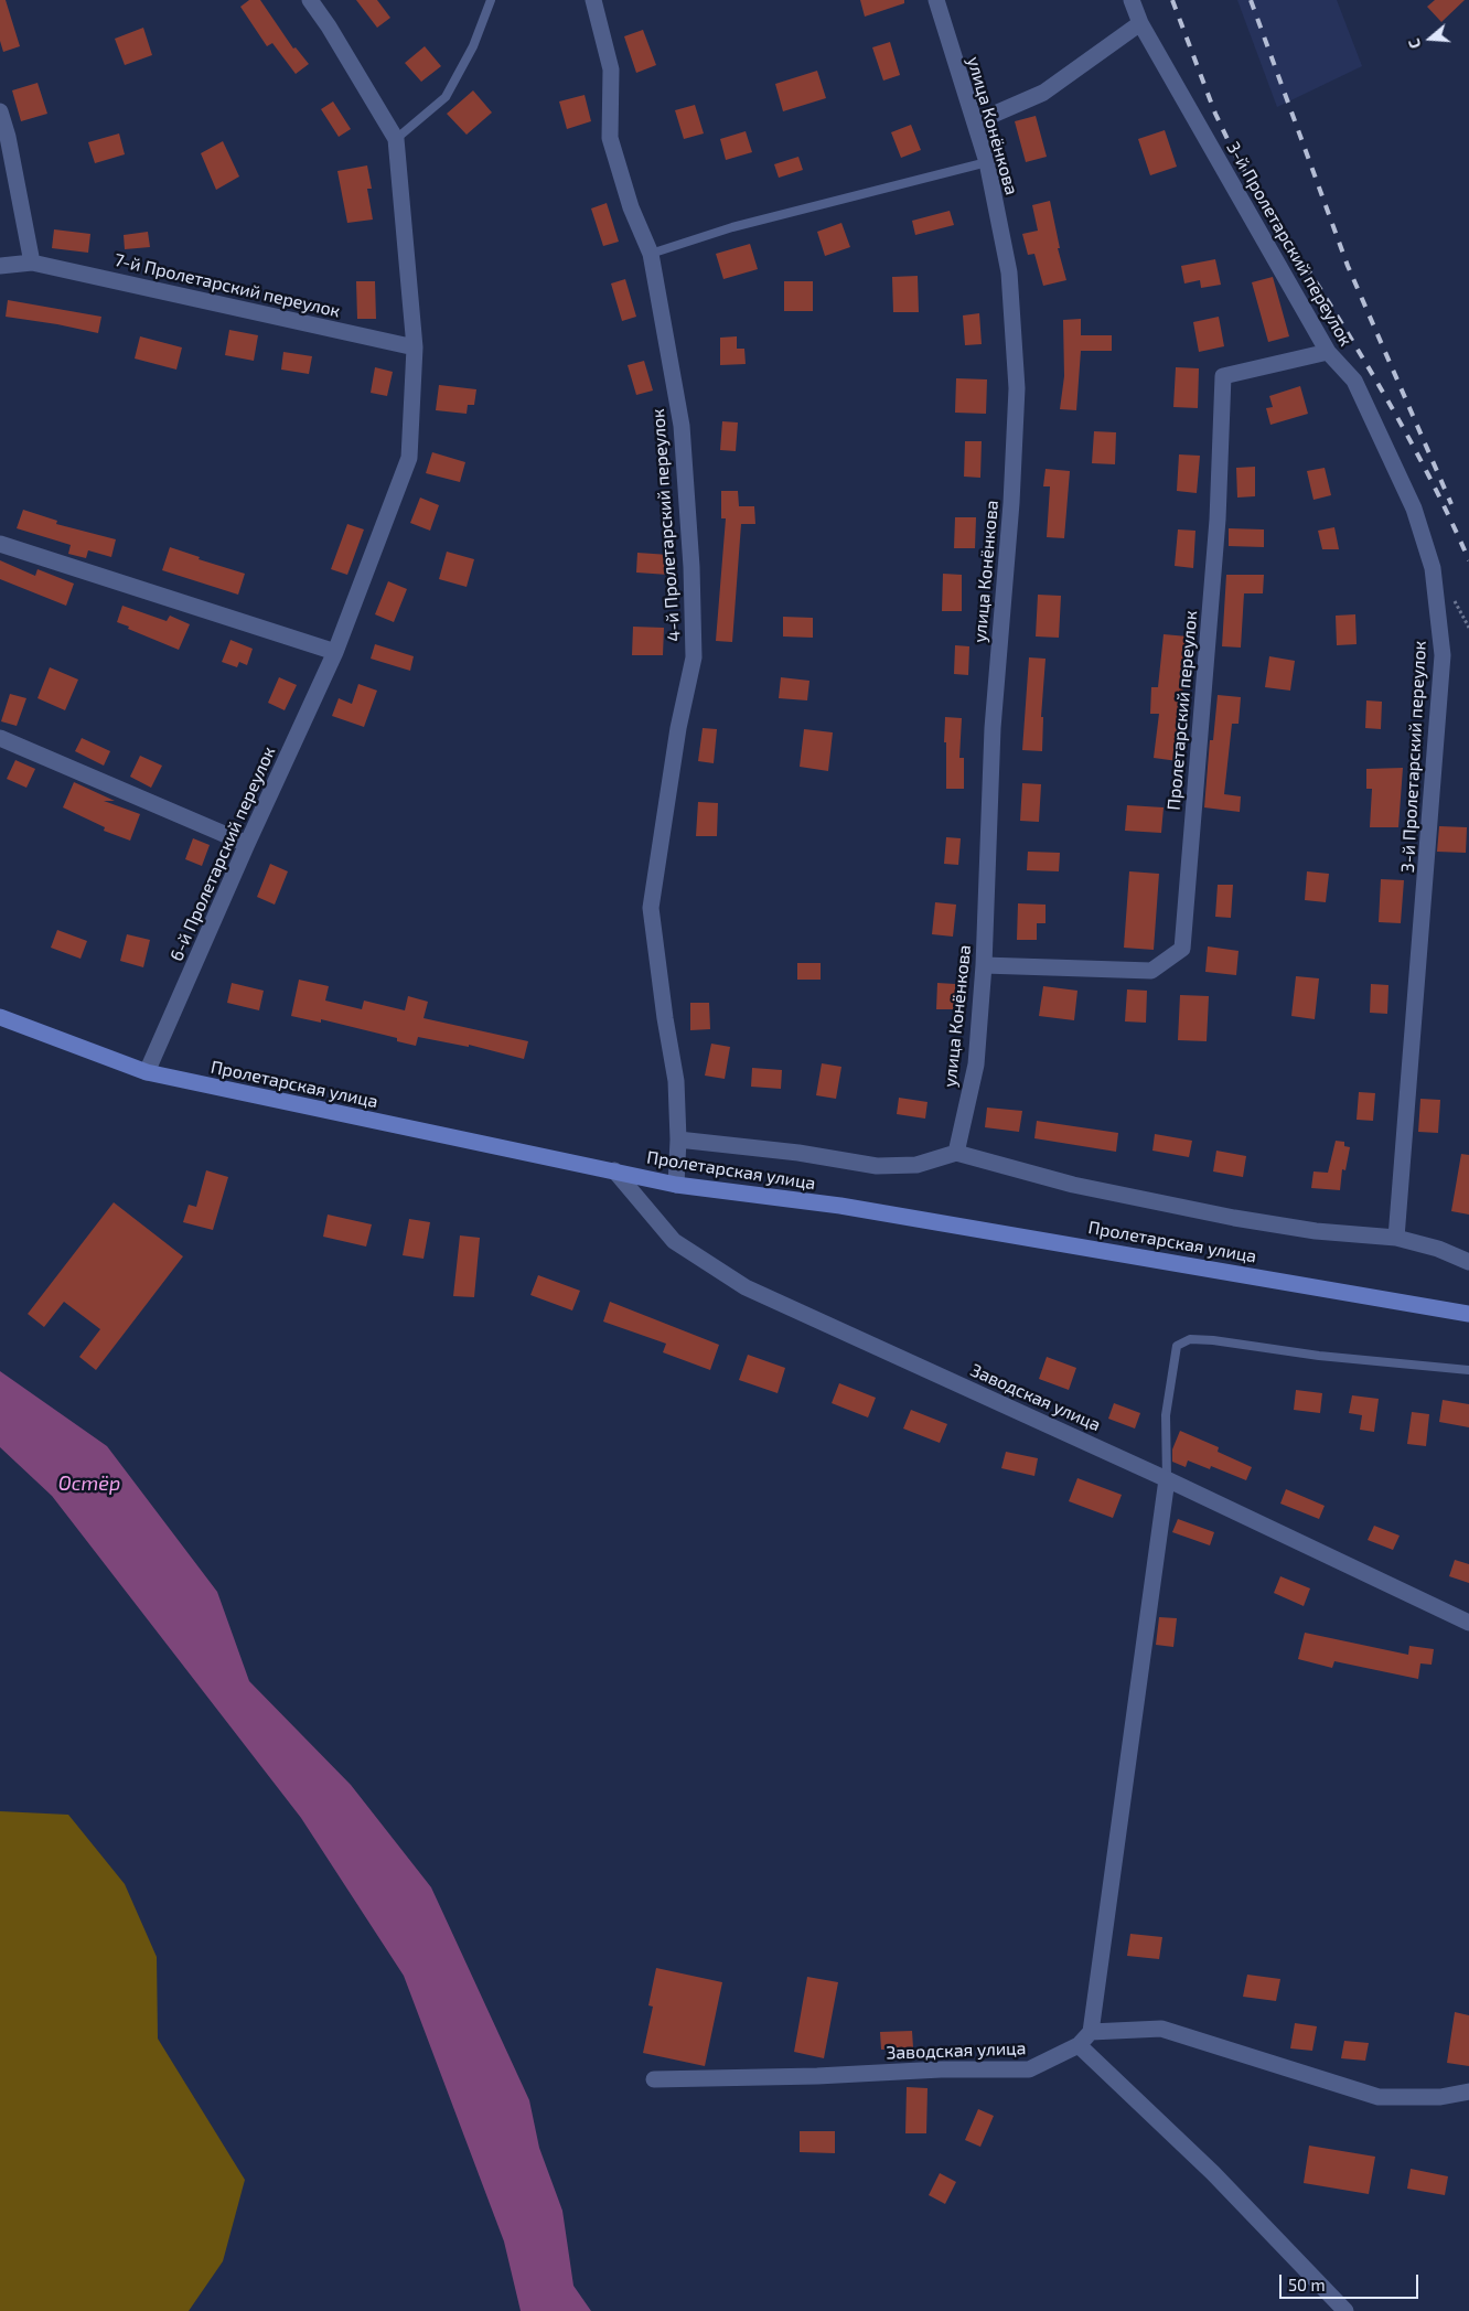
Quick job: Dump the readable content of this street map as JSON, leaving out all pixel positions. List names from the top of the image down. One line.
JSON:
{"streets":{"main road":["Пролетарская улица"],"street":["улица Конёнкова","3-й Пролетарский переулок","7-й Пролетарский переулок","4-й Пролетарский переулок","Пролетарский переулок","6-й Пролетарский переулок","Заводская улица"]},"crossings":[["улица Конёнкова","Пролетарский переулок"],["улица Конёнкова","Пролетарская улица"],["3-й Пролетарский переулок","Пролетарский переулок"],["3-й Пролетарский переулок","Пролетарская улица"],["7-й Пролетарский переулок","6-й Пролетарский переулок"],["4-й Пролетарский переулок","Пролетарская улица"],["6-й Пролетарский переулок","Пролетарская улица"],["Пролетарская улица","Заводская улица"]],"water":["Остёр"],"scale_bar":"50 m","north":"left"}
